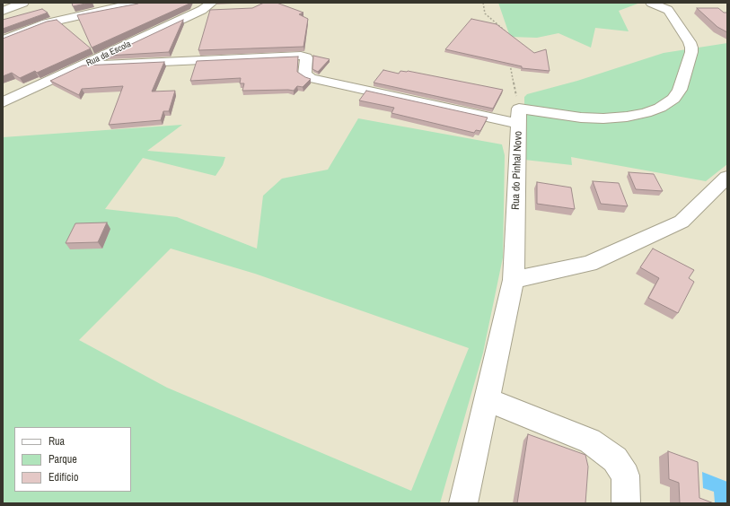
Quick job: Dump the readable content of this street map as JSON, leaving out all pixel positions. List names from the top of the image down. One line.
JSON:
{"streets":{"street":["Rua da Escola","Rua do Pinhal Novo"]},"legend":["Rua","Parque","Edifício"]}
